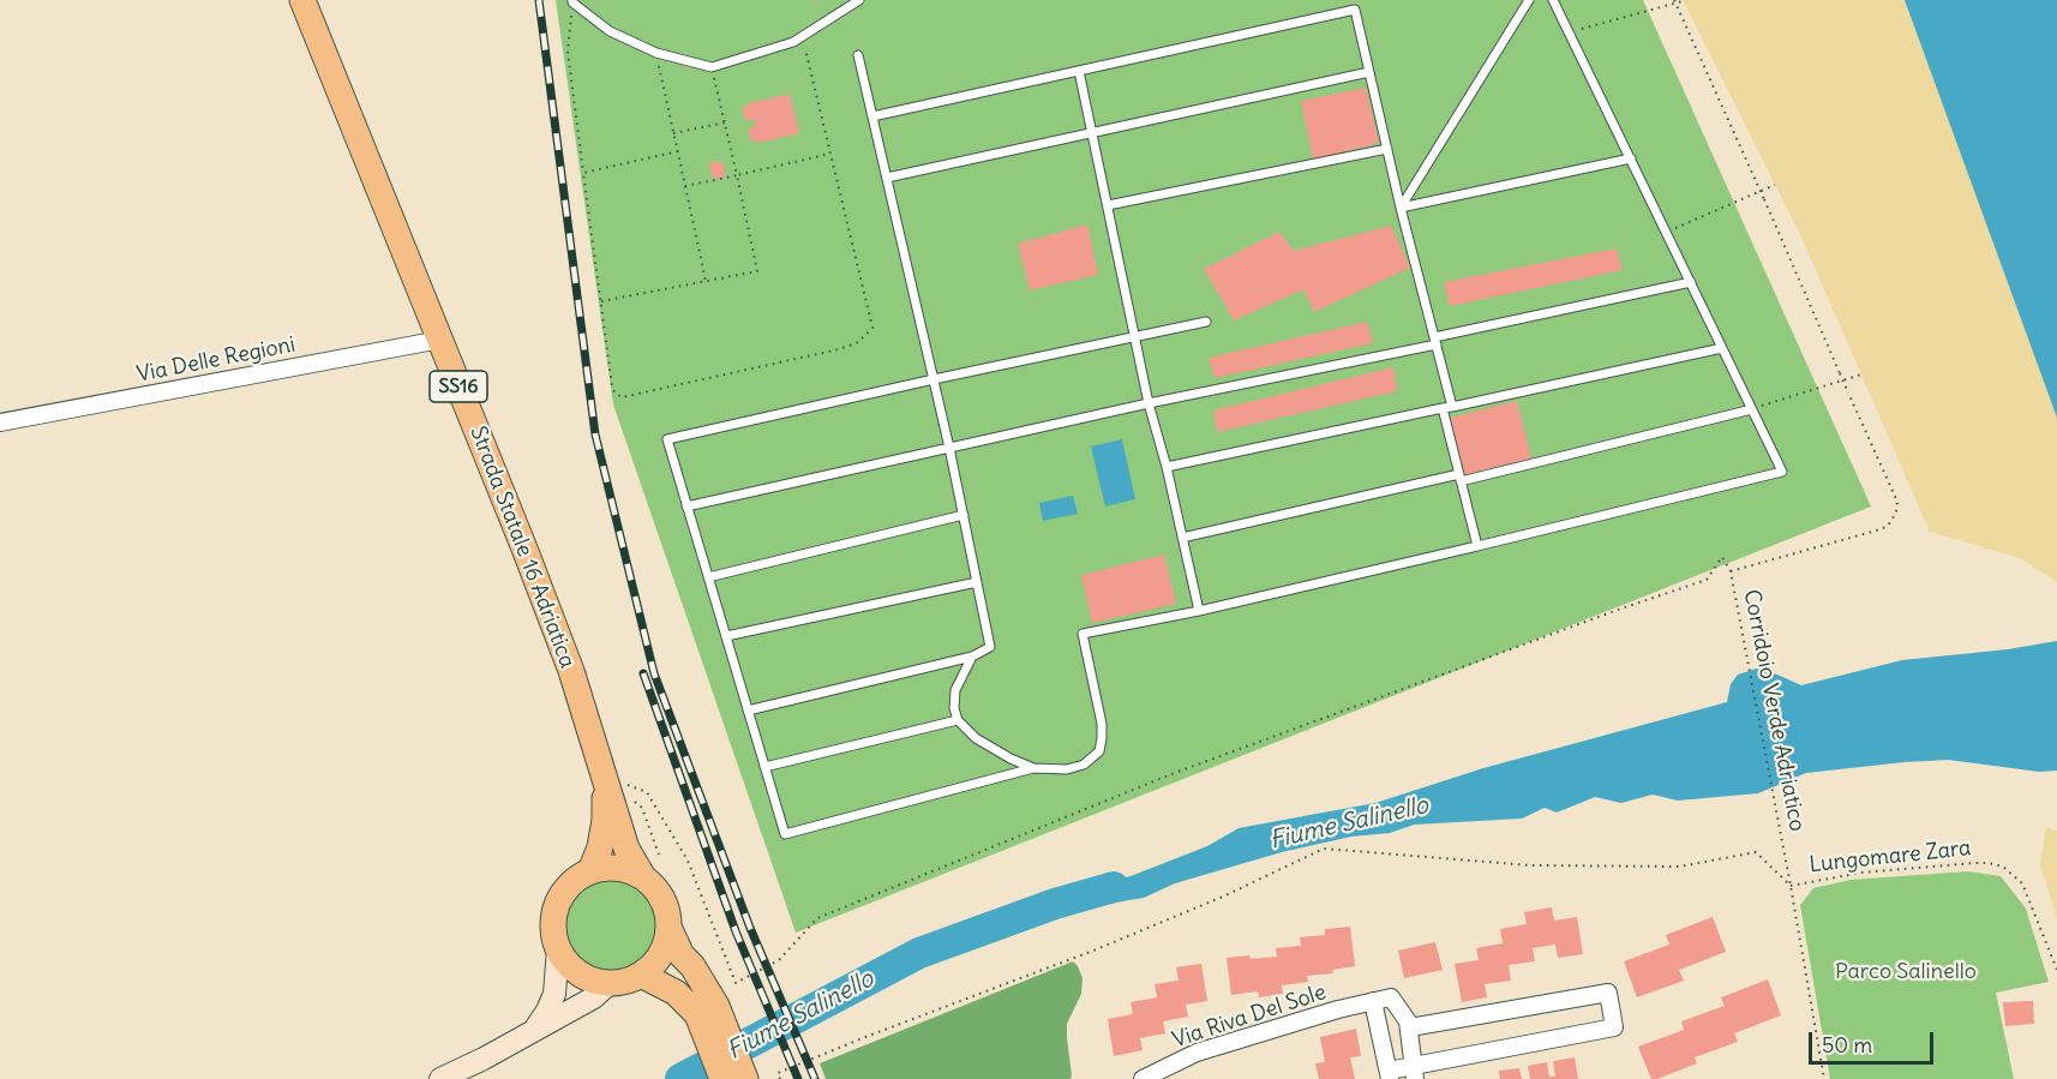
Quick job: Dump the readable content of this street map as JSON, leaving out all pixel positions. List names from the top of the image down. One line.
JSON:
{"streets":{"main road":["SS16","Strada Statale 16 Adriatica"],"street":["Via Delle Regioni","Via Riva Del Sole"],"path":["Corridoio Verde Adriatico","Lungomare Zara"]},"crossings":[["Via Delle Regioni","Strada Statale 16 Adriatica"],["Corridoio Verde Adriatico","Lungomare Zara"]],"water":["Fiume Salinello"],"parks":["Parco Salinello"],"scale_bar":"50 m"}
